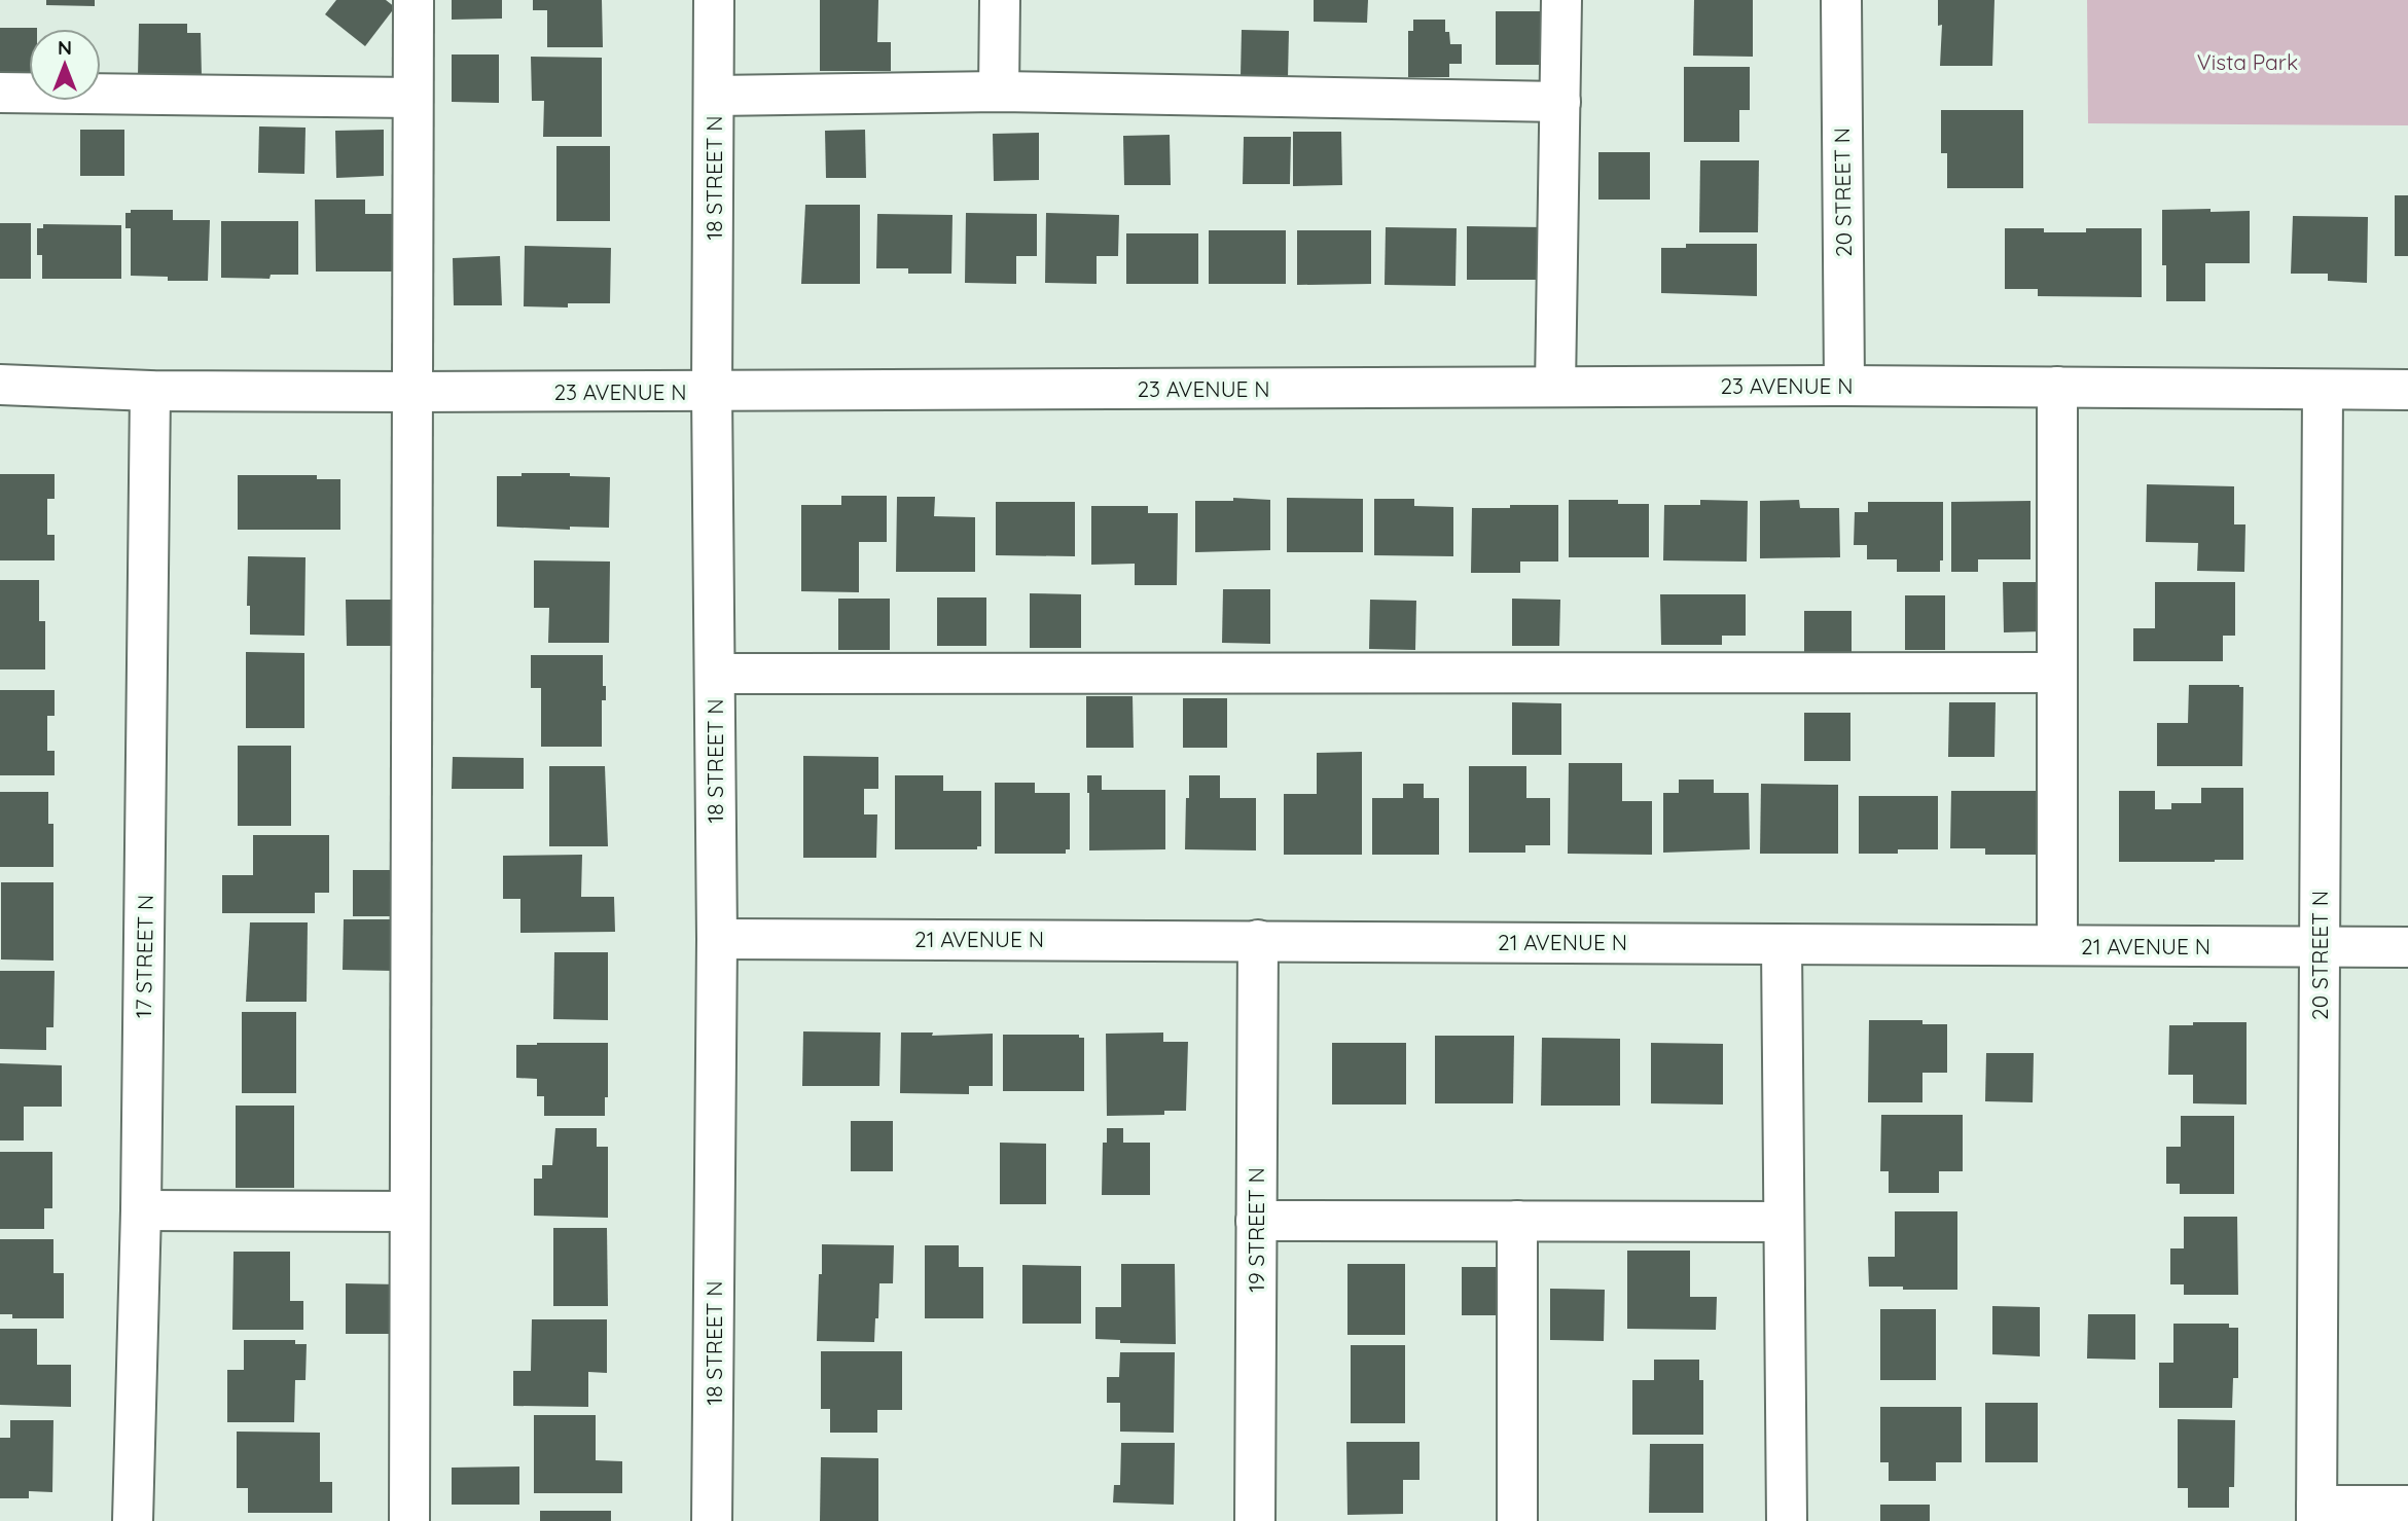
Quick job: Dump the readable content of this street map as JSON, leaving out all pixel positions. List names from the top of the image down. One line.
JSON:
{"streets":{"street":["18 STREET N","20 STREET N","23 AVENUE N","21 AVENUE N","17 STREET N","19 STREET N"]},"crossings":[["18 STREET N","23 AVENUE N"],["18 STREET N","21 AVENUE N"],["20 STREET N","23 AVENUE N"],["20 STREET N","21 AVENUE N"],["23 AVENUE N","17 STREET N"],["21 AVENUE N","19 STREET N"]],"parks":["Vista Park"],"north":"top"}
